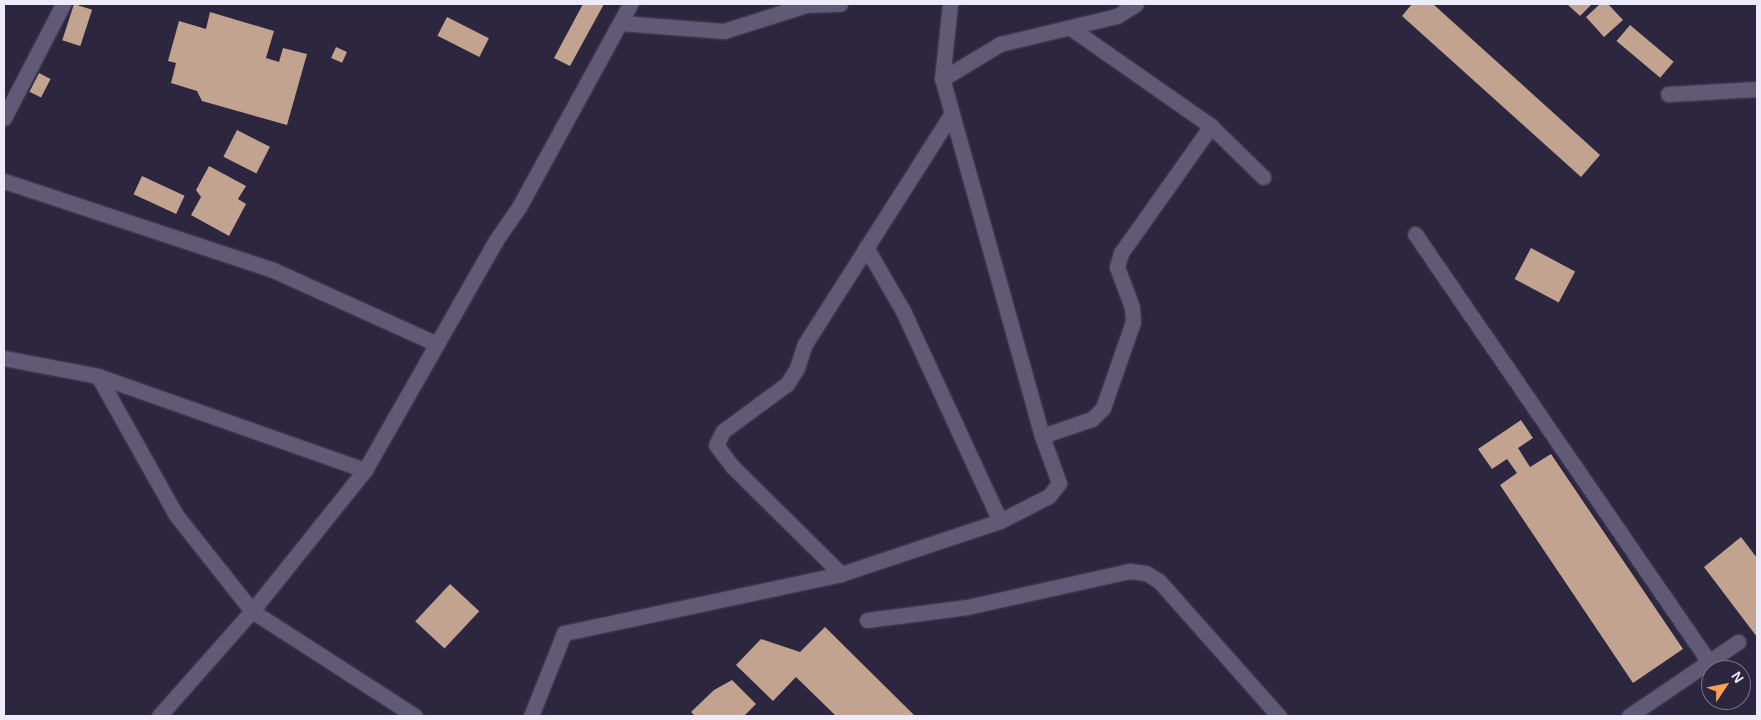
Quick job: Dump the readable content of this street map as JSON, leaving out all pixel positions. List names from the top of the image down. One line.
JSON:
{"north":"top right"}
